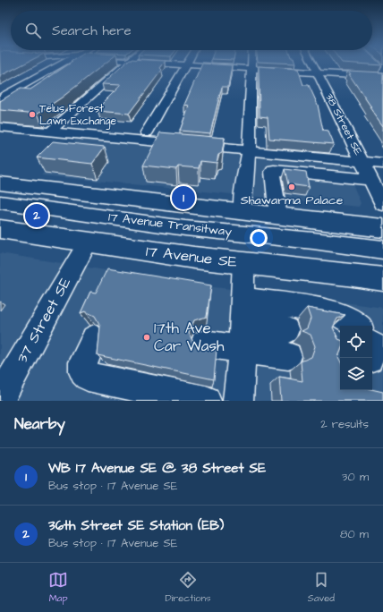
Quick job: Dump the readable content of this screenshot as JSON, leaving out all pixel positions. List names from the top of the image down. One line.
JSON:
{"streets":{"main road":["17 Avenue SE"],"street":["38 Street SE","17 Avenue Transitway","37 Street SE"]},"crossings":[["17 Avenue SE","37 Street SE"]],"places":["Telus Forest Lawn Exchange","Shawarma Palace","17th Ave Car Wash"],"page":{"search":"Search here","pins":["1","2"],"heading":["Nearby","2 results"],"list":[{"mark":"1","name":"WB 17 Avenue SE @ 38 Street SE","note":"Bus stop · 17 Avenue SE","value":"30 m"},{"mark":"2","name":"36th Street SE Station (EB)","note":"Bus stop · 17 Avenue SE","value":"80 m"}],"nav":["Map","Directions","Saved"]}}
